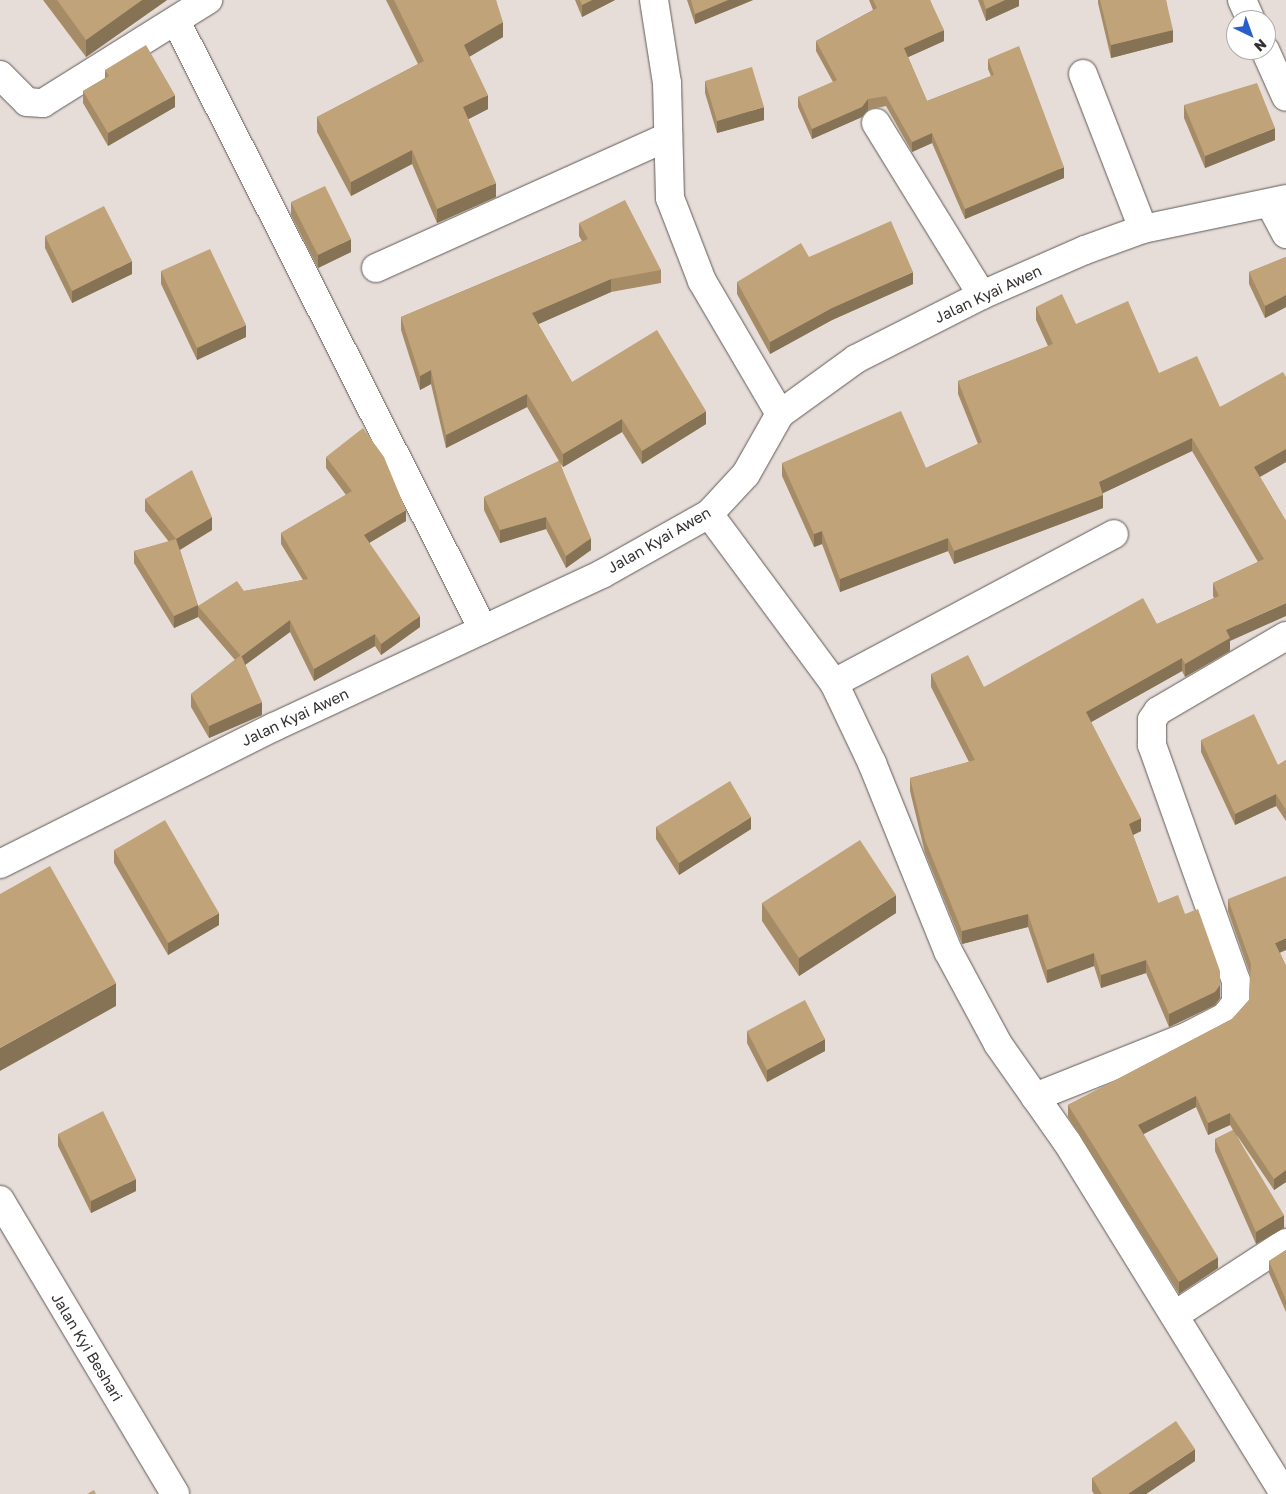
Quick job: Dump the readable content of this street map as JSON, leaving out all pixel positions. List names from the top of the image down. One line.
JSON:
{"streets":{"street":["Jalan Kyai Awen","Jalan Kyi Beshari"]},"north":"bottom right"}
